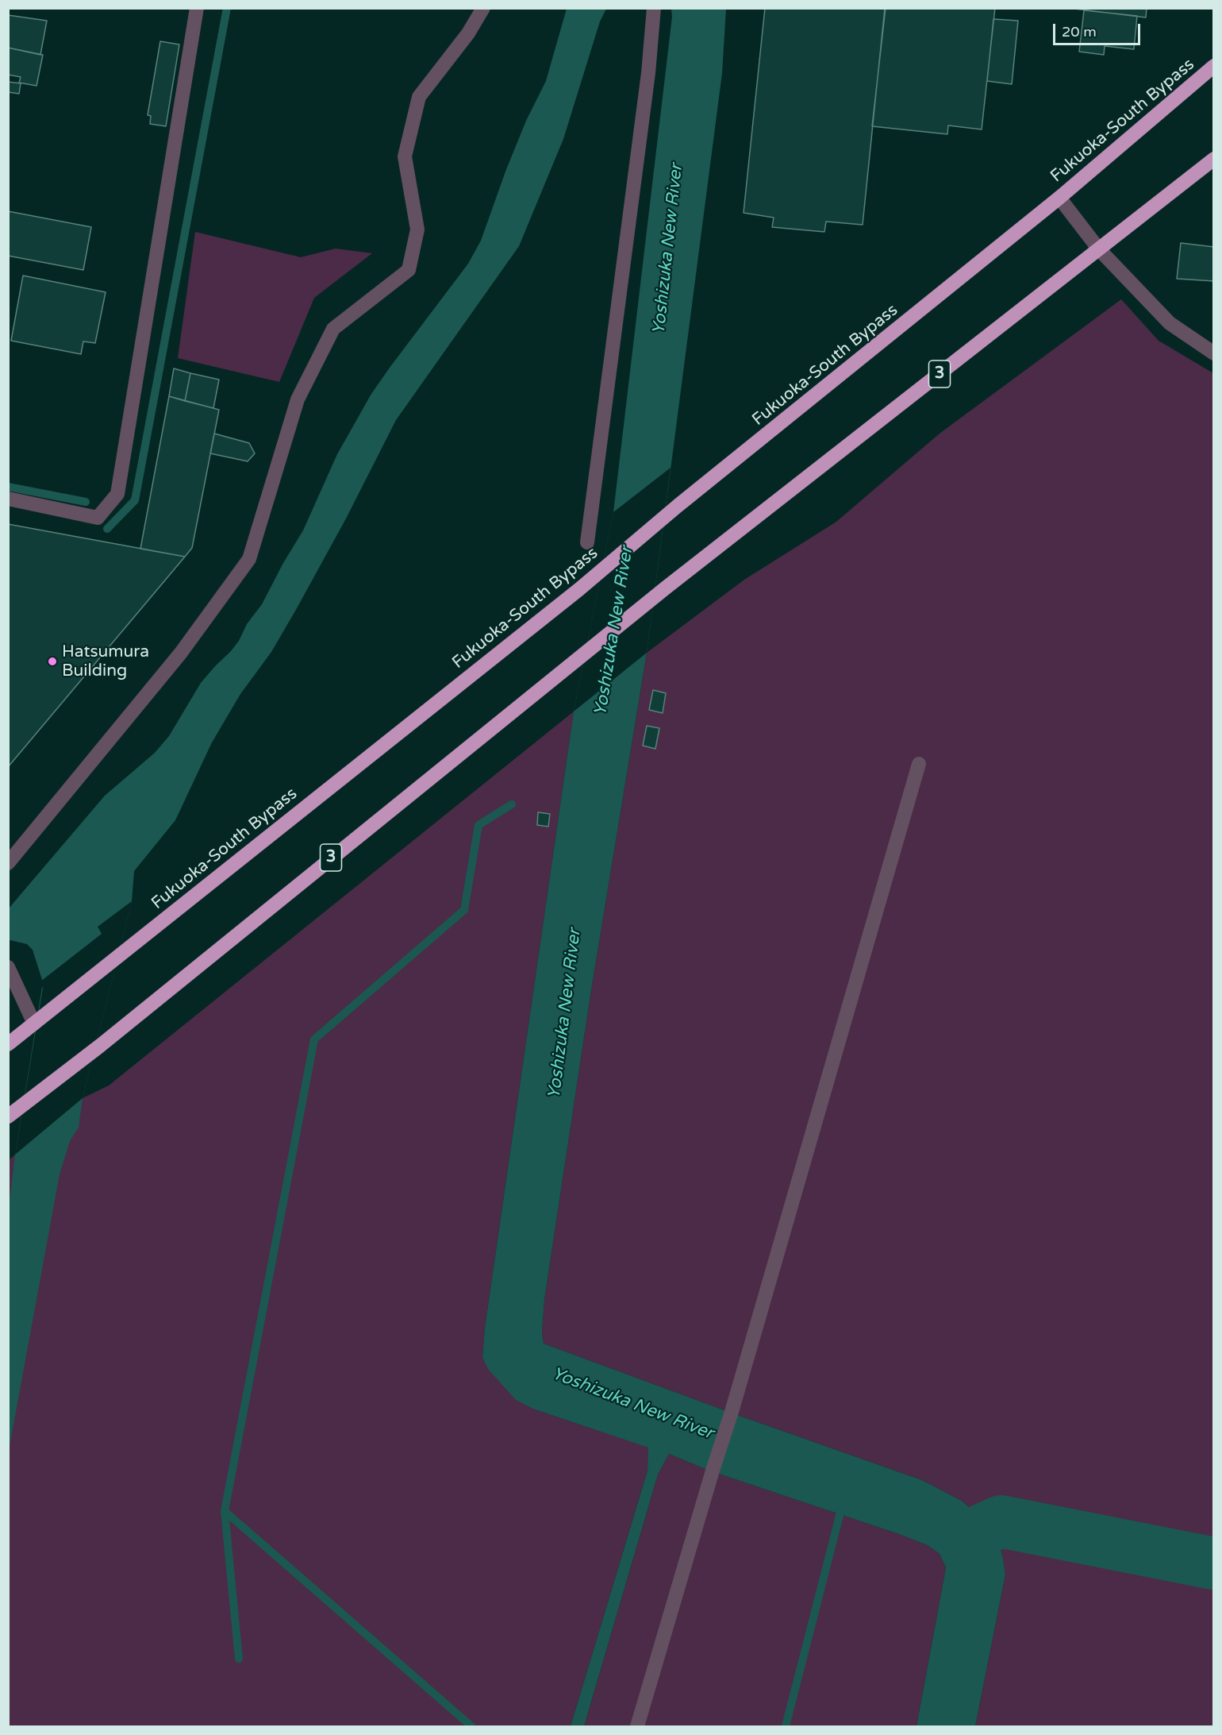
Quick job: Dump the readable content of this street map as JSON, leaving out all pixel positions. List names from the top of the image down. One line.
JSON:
{"streets":{"highway":["Fukuoka-South Bypass","3"]},"water":["Yoshizuka New River"],"places":["Hatsumura Building"],"scale_bar":"20 m"}
